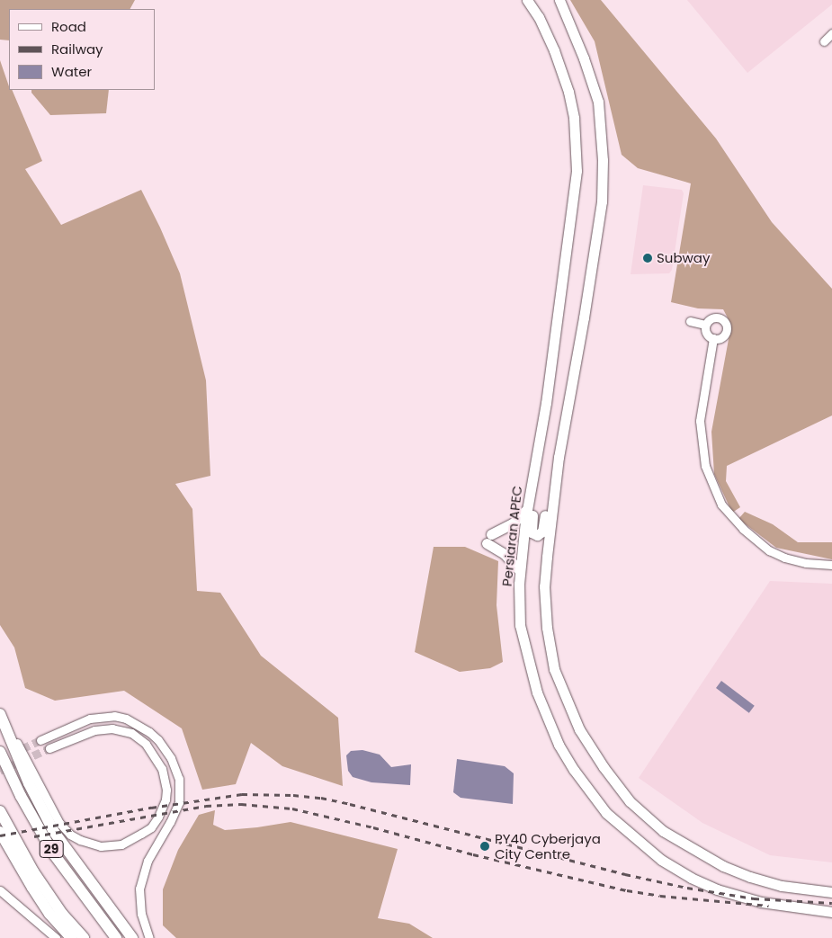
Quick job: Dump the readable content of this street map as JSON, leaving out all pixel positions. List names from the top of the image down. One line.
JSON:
{"streets":{"highway":["29"],"main road":["Persiaran APEC"]},"places":["Subway","PY40 Cyberjaya City Centre"],"legend":["Road","Railway","Water"]}
